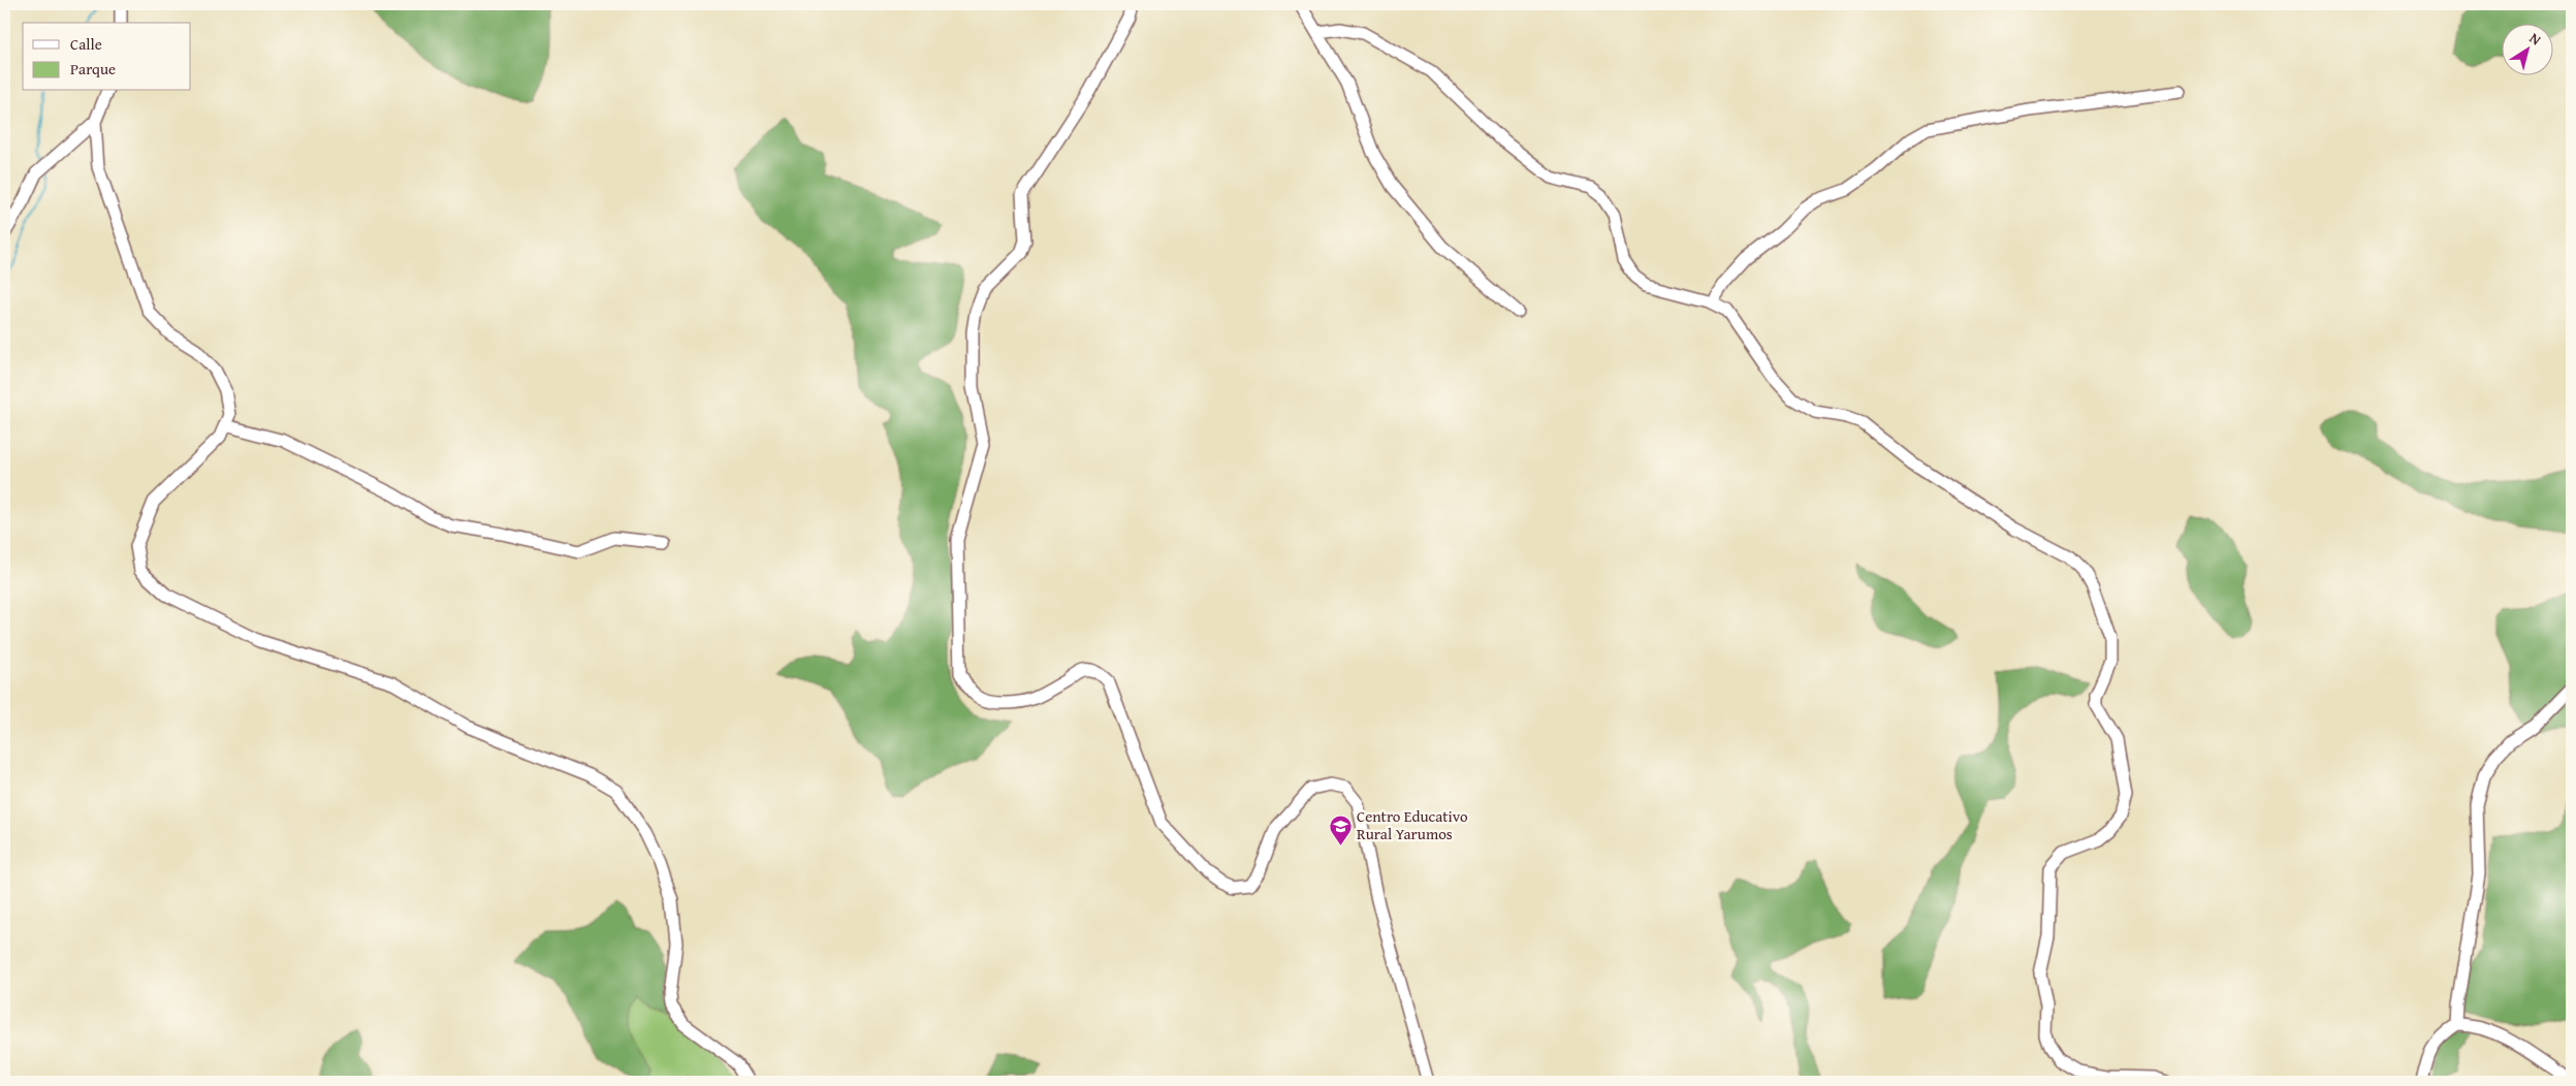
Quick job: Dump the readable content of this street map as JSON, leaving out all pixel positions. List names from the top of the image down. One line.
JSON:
{"places":{"school or university":["Centro Educativo Rural Yarumos"]},"legend":["Calle","Parque"],"north":"top right"}
